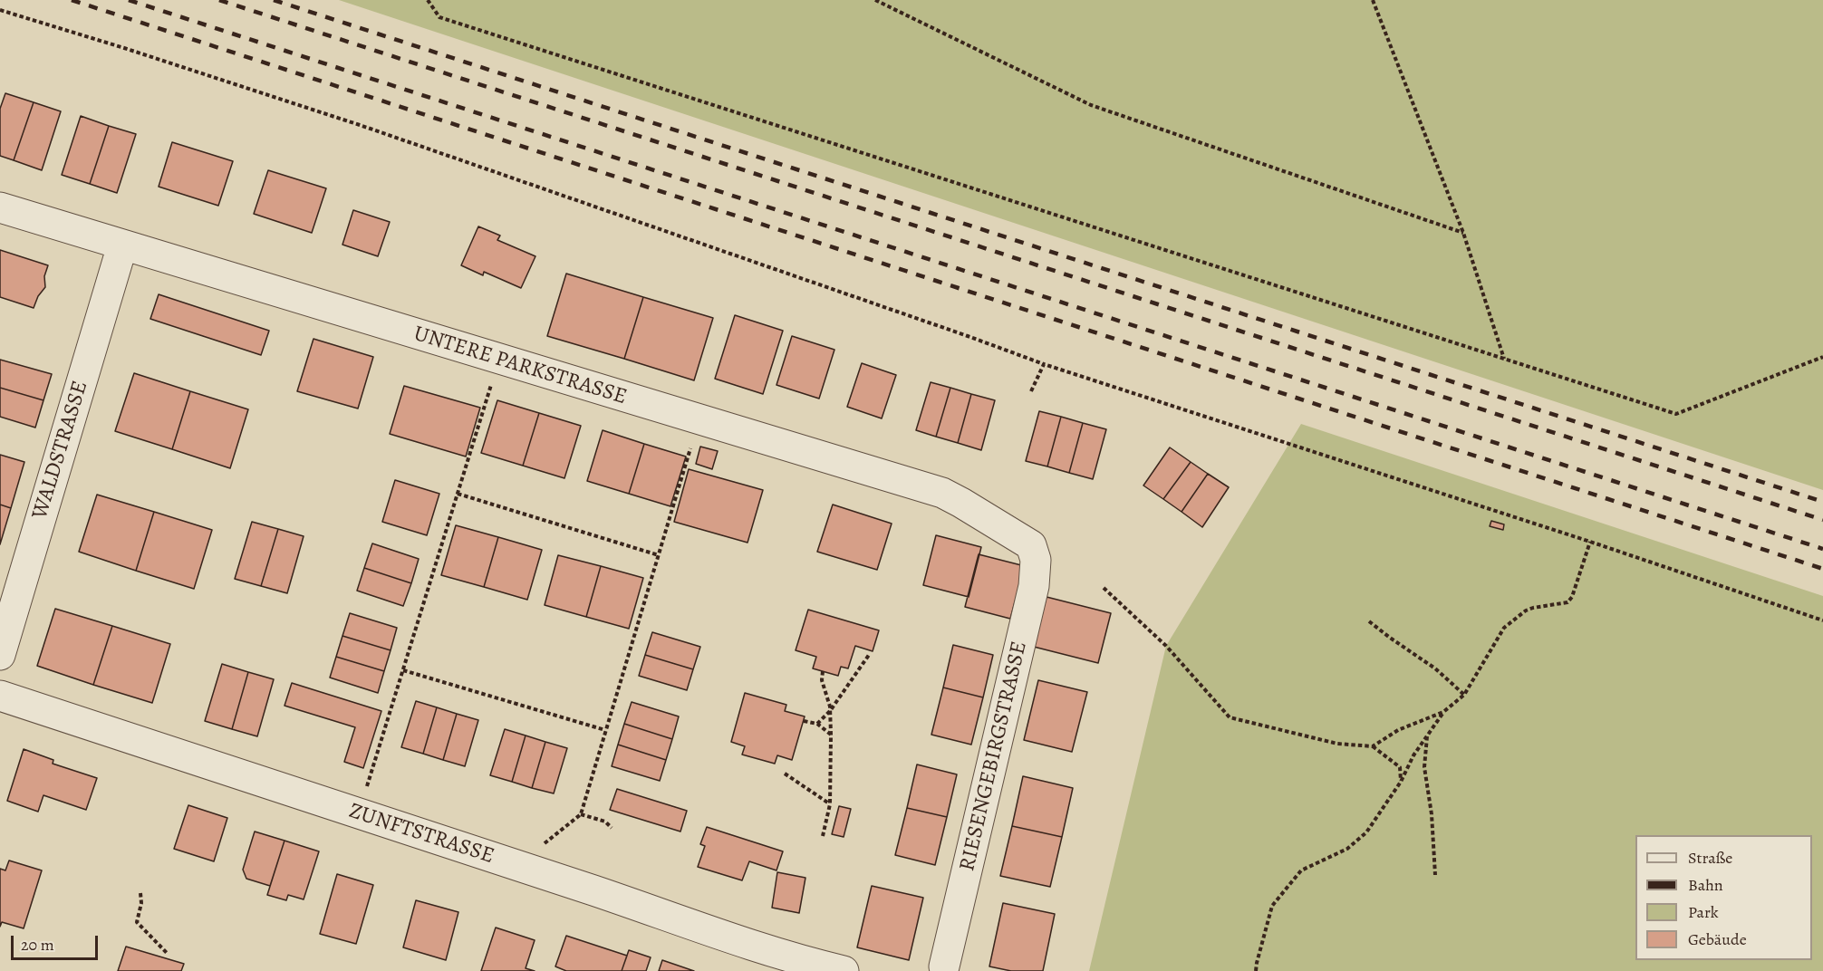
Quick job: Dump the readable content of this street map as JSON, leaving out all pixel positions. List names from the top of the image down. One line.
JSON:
{"streets":{"street":["UNTERE PARKSTRASSE","WALDSTRASSE","RIESENGEBIRGSTRASSE","ZUNFTSTRASSE"]},"crossings":[["UNTERE PARKSTRASSE","WALDSTRASSE"],["UNTERE PARKSTRASSE","RIESENGEBIRGSTRASSE"]],"legend":["Straße","Bahn","Park","Gebäude"],"scale_bar":"20 m"}
